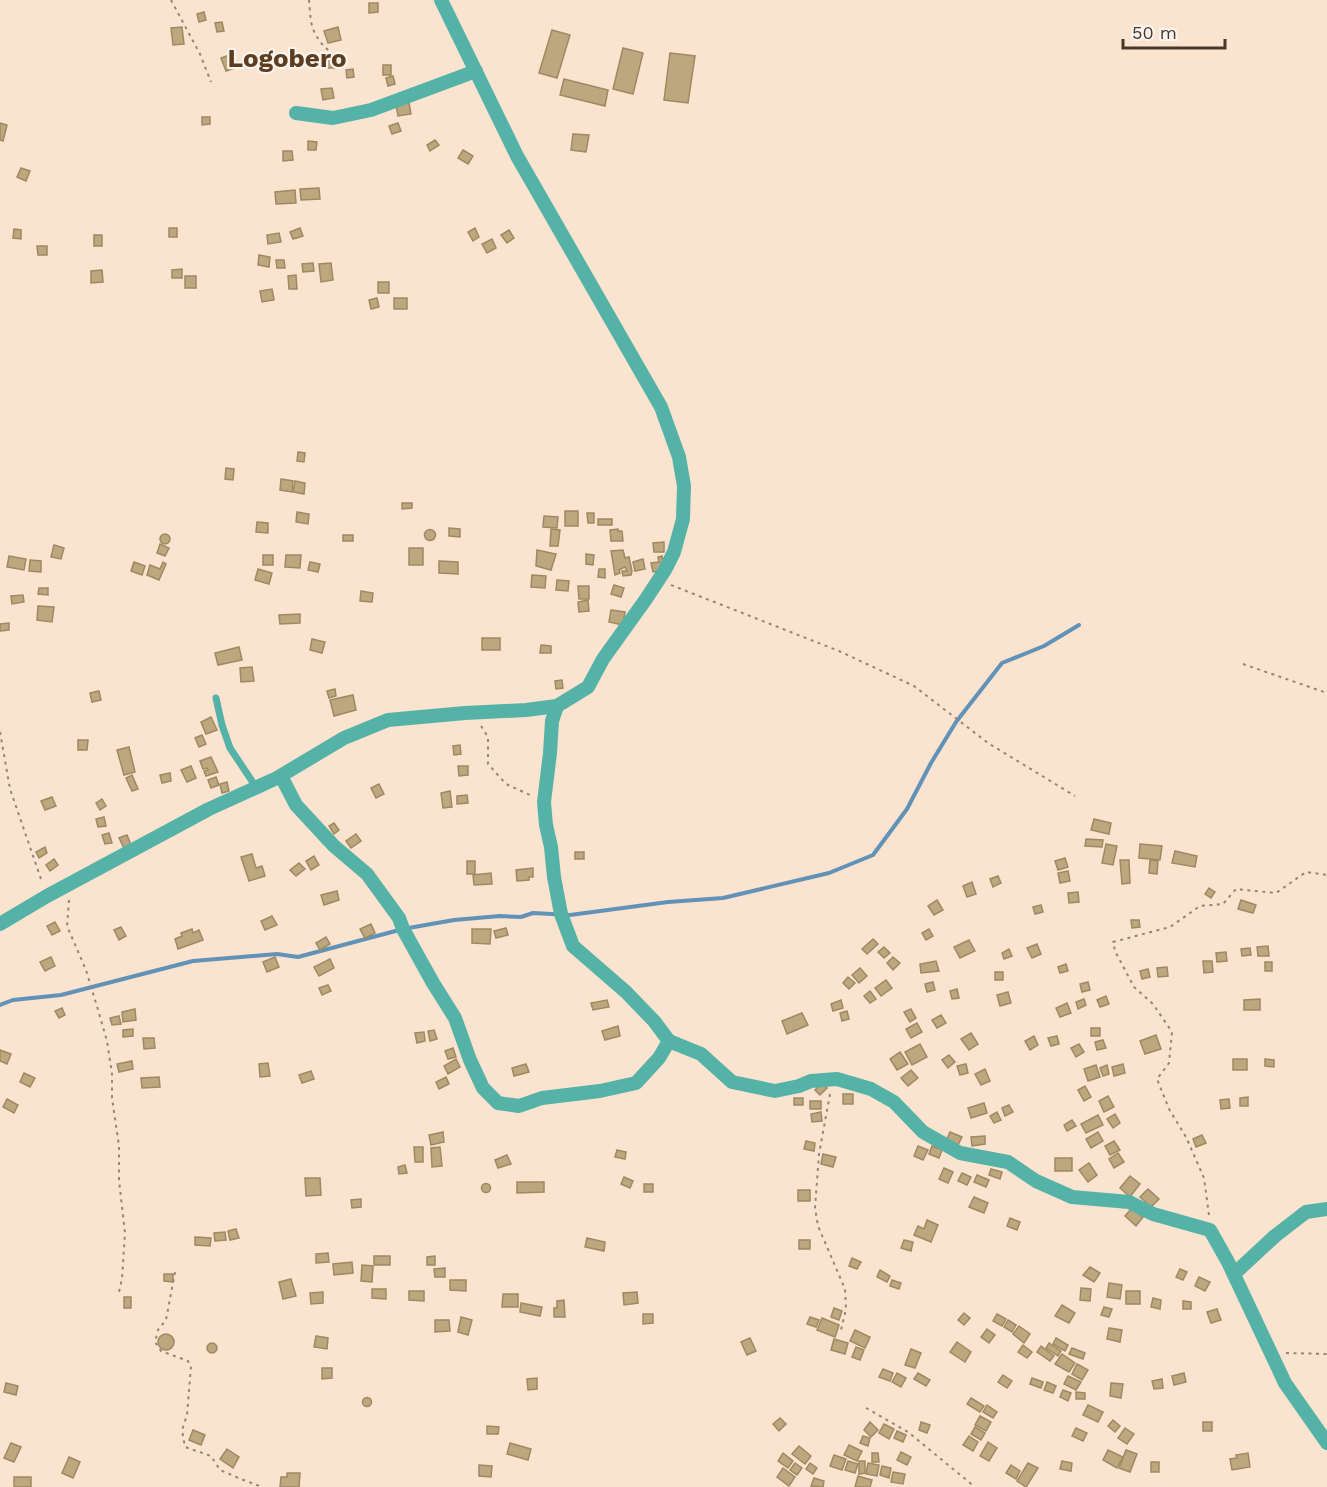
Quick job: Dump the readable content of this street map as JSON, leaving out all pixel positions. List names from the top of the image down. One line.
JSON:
{"districts":["Logobero"],"scale_bar":"50 m"}
